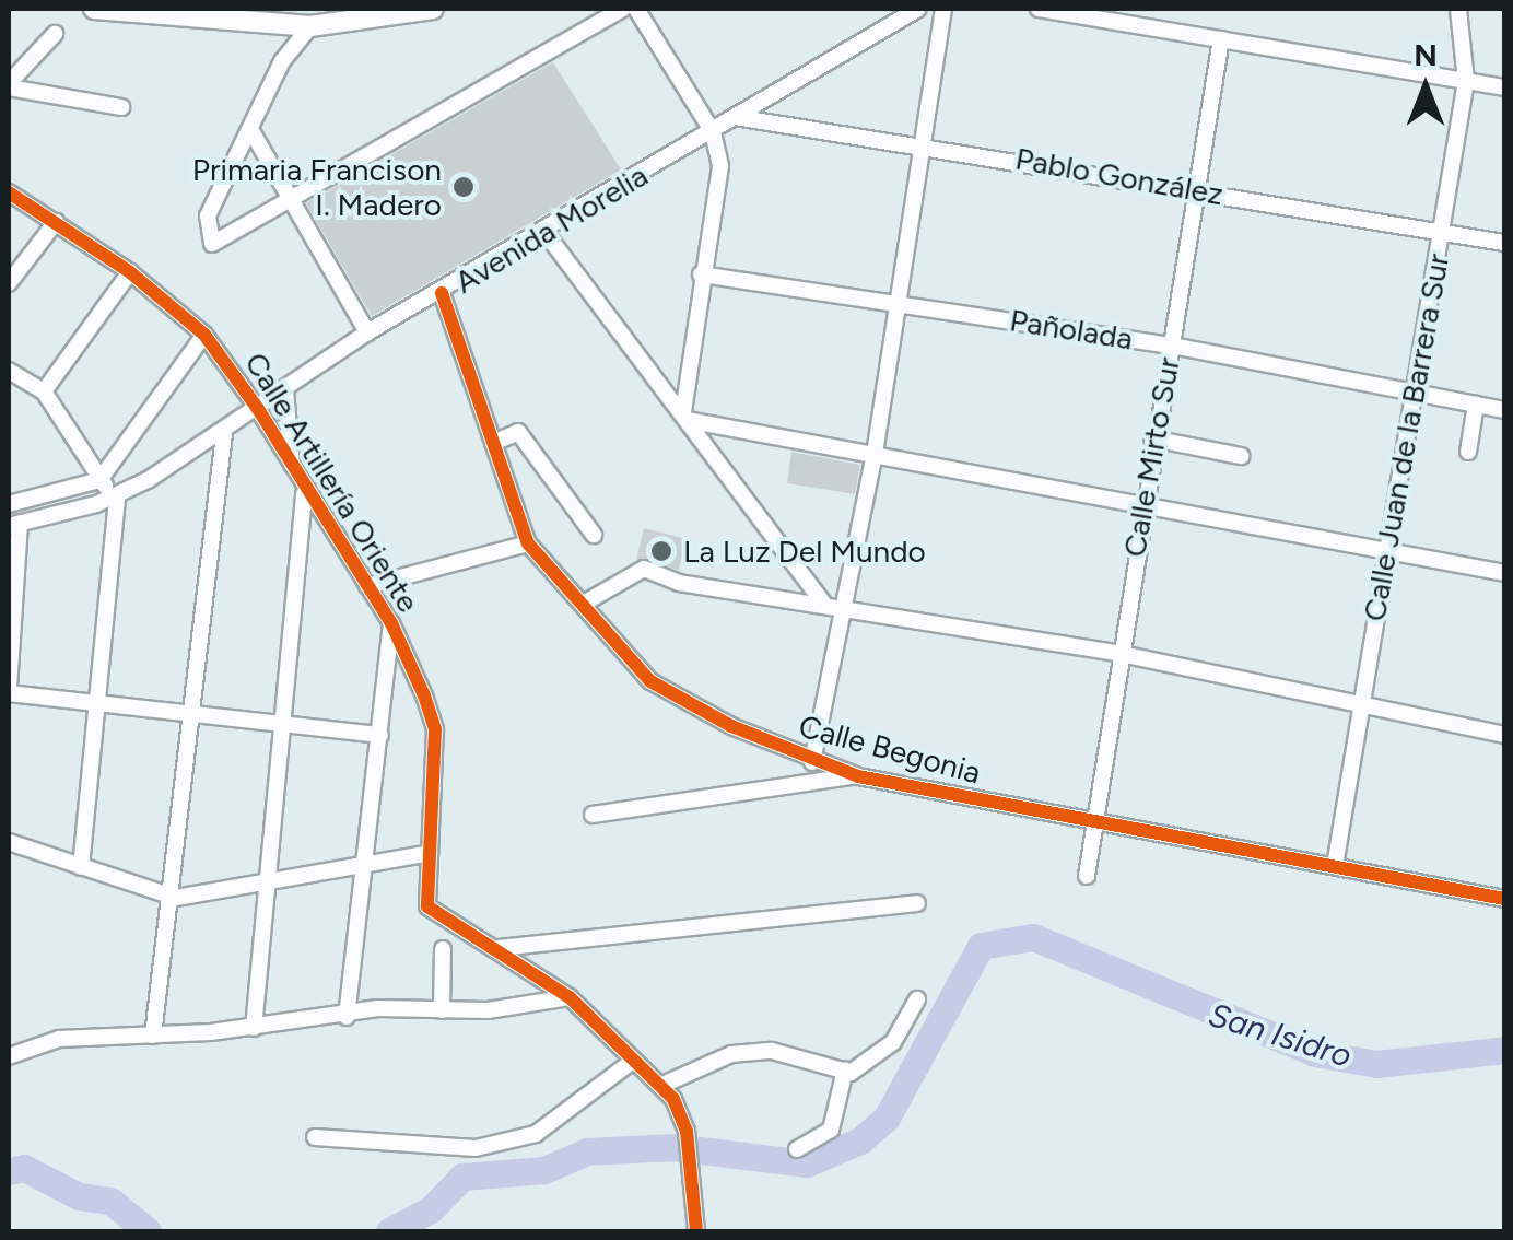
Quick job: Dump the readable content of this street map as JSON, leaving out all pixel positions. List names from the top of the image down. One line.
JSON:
{"streets":{"street":["Pablo González","Avenida Morelia","Pañolada","Calle Juan de la Barrera Sur","Calle Mirto Sur","Calle Artillería Oriente","Calle Begonia"]},"crossings":[["Pablo González","Avenida Morelia"],["Pablo González","Calle Juan de la Barrera Sur"],["Pablo González","Calle Mirto Sur"],["Avenida Morelia","Calle Artillería Oriente"],["Avenida Morelia","Calle Begonia"],["Pañolada","Calle Juan de la Barrera Sur"],["Pañolada","Calle Mirto Sur"],["Calle Juan de la Barrera Sur","Calle Begonia"],["Calle Mirto Sur","Calle Begonia"]],"water":["San Isidro"],"places":["Primaria Francison I. Madero","La Luz Del Mundo"],"north":"top"}
